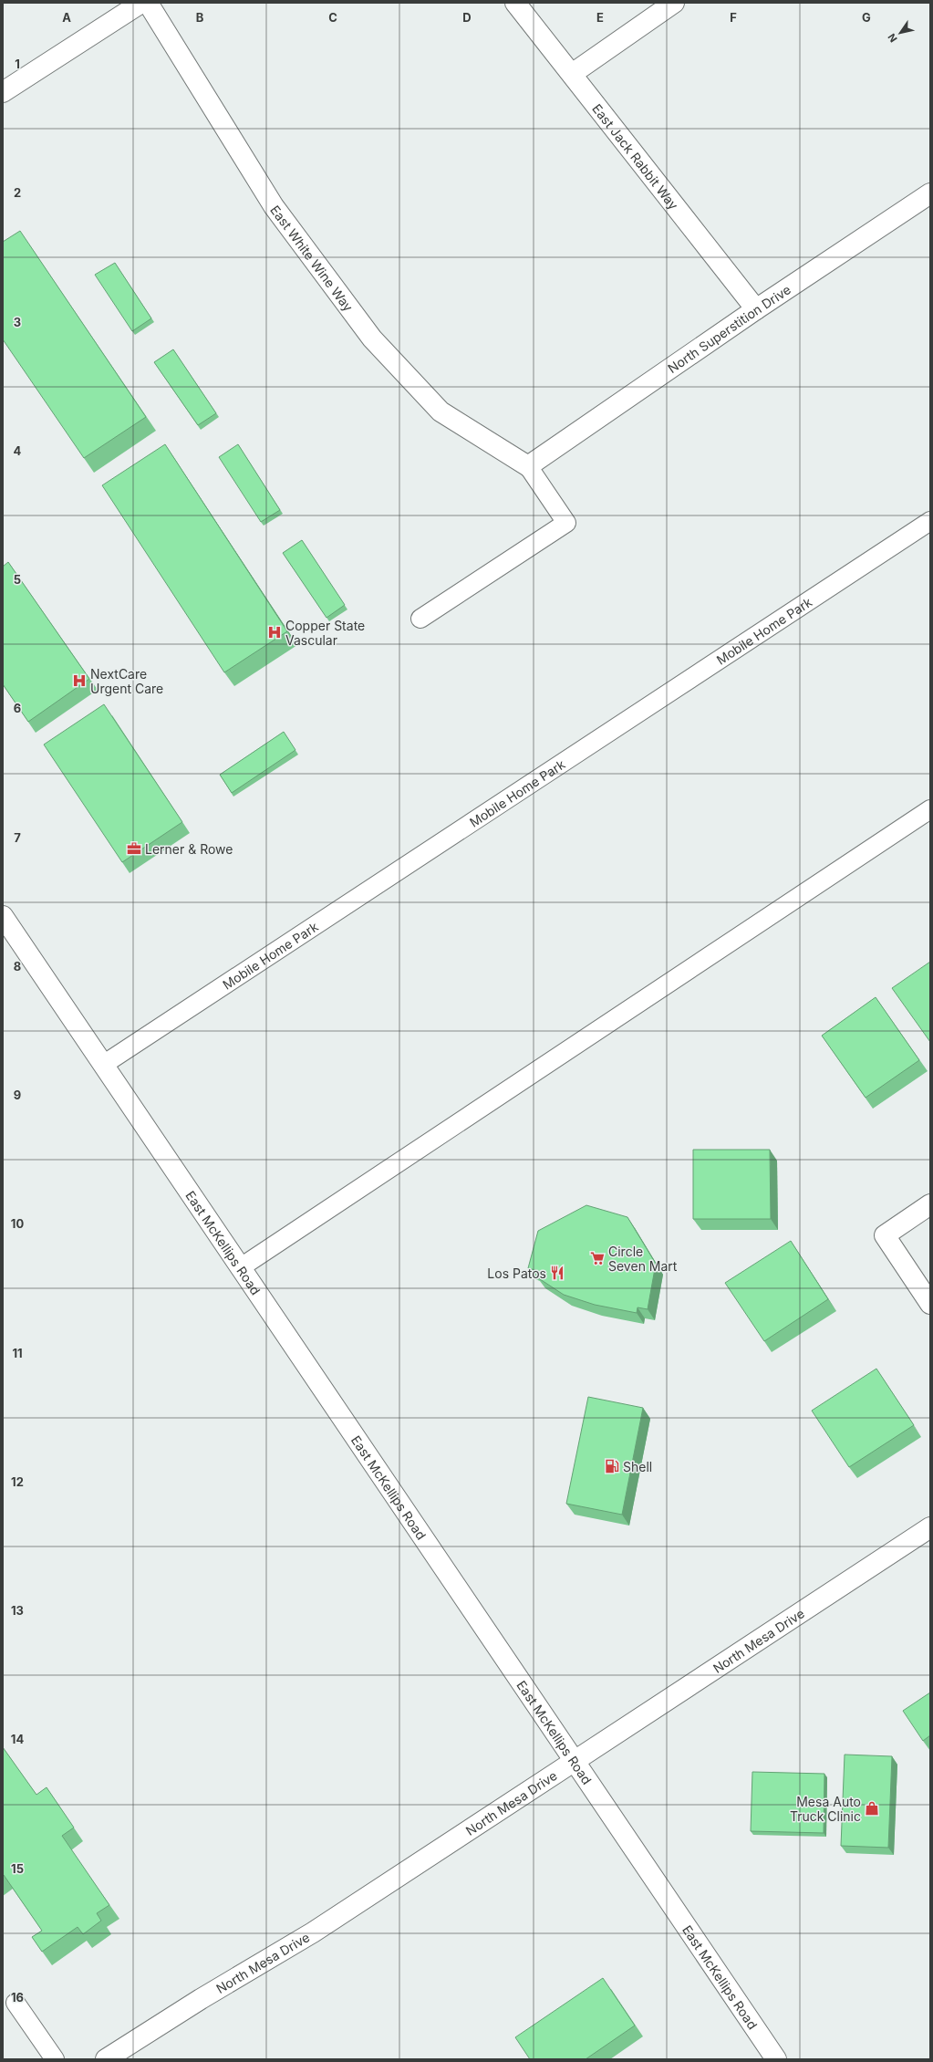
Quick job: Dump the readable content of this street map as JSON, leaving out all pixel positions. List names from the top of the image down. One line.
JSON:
{"streets":{"street":["East Jack Rabbit Way","East White Wine Way","North Superstition Drive","East McKellips Road","North Mesa Drive"],"lane":["Mobile Home Park"]},"crossings":[["East Jack Rabbit Way","North Superstition Drive"],["East White Wine Way","North Superstition Drive"],["Mobile Home Park","East McKellips Road"],["East McKellips Road","North Mesa Drive"]],"places":{"hospital":["Copper State Vascular","NextCare Urgent Care"],"office":["Lerner & Rowe"],"supermarket":["Circle Seven Mart"],"restaurant":["Los Patos"],"fuel station":["Shell"],"shop":["Mesa Auto Truck Clinic"]},"north":"bottom left","grid":{"columns":["A","B","C","D","E","F","G"],"rows":["1","2","3","4","5","6","7","8","9","10","11","12","13","14","15","16"]}}
